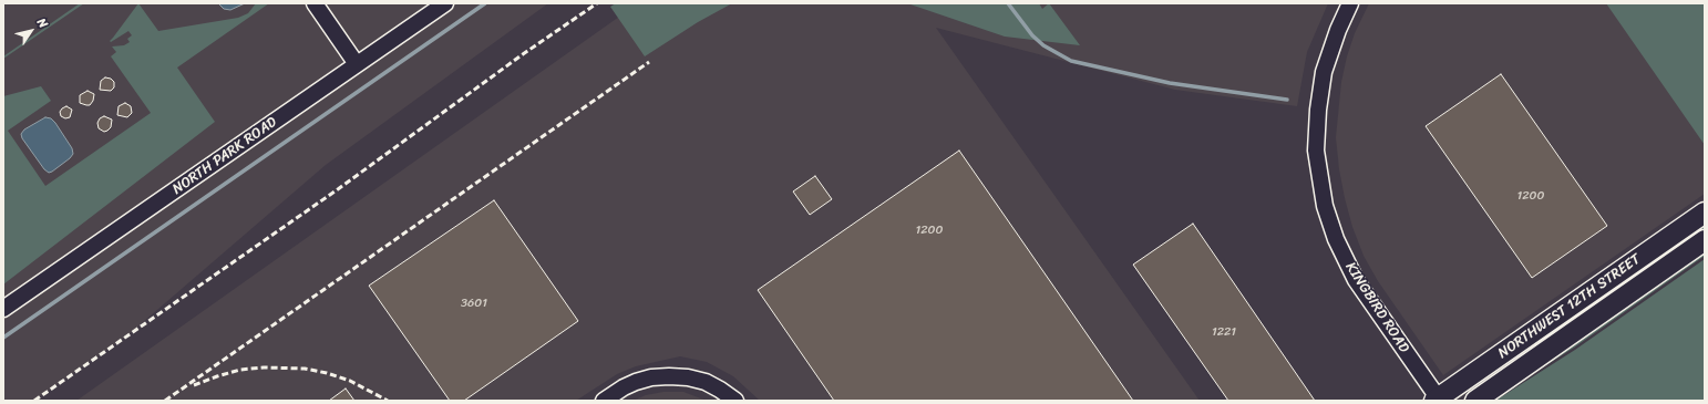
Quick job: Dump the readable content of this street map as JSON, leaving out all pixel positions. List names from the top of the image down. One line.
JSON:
{"streets":{"main road":["NORTHWEST 12TH STREET"],"street":["NORTH PARK ROAD","KINGBIRD ROAD"]},"crossings":[["NORTHWEST 12TH STREET","KINGBIRD ROAD"]],"house_numbers":["1200","1200","3601","1221"],"north":"top right"}
